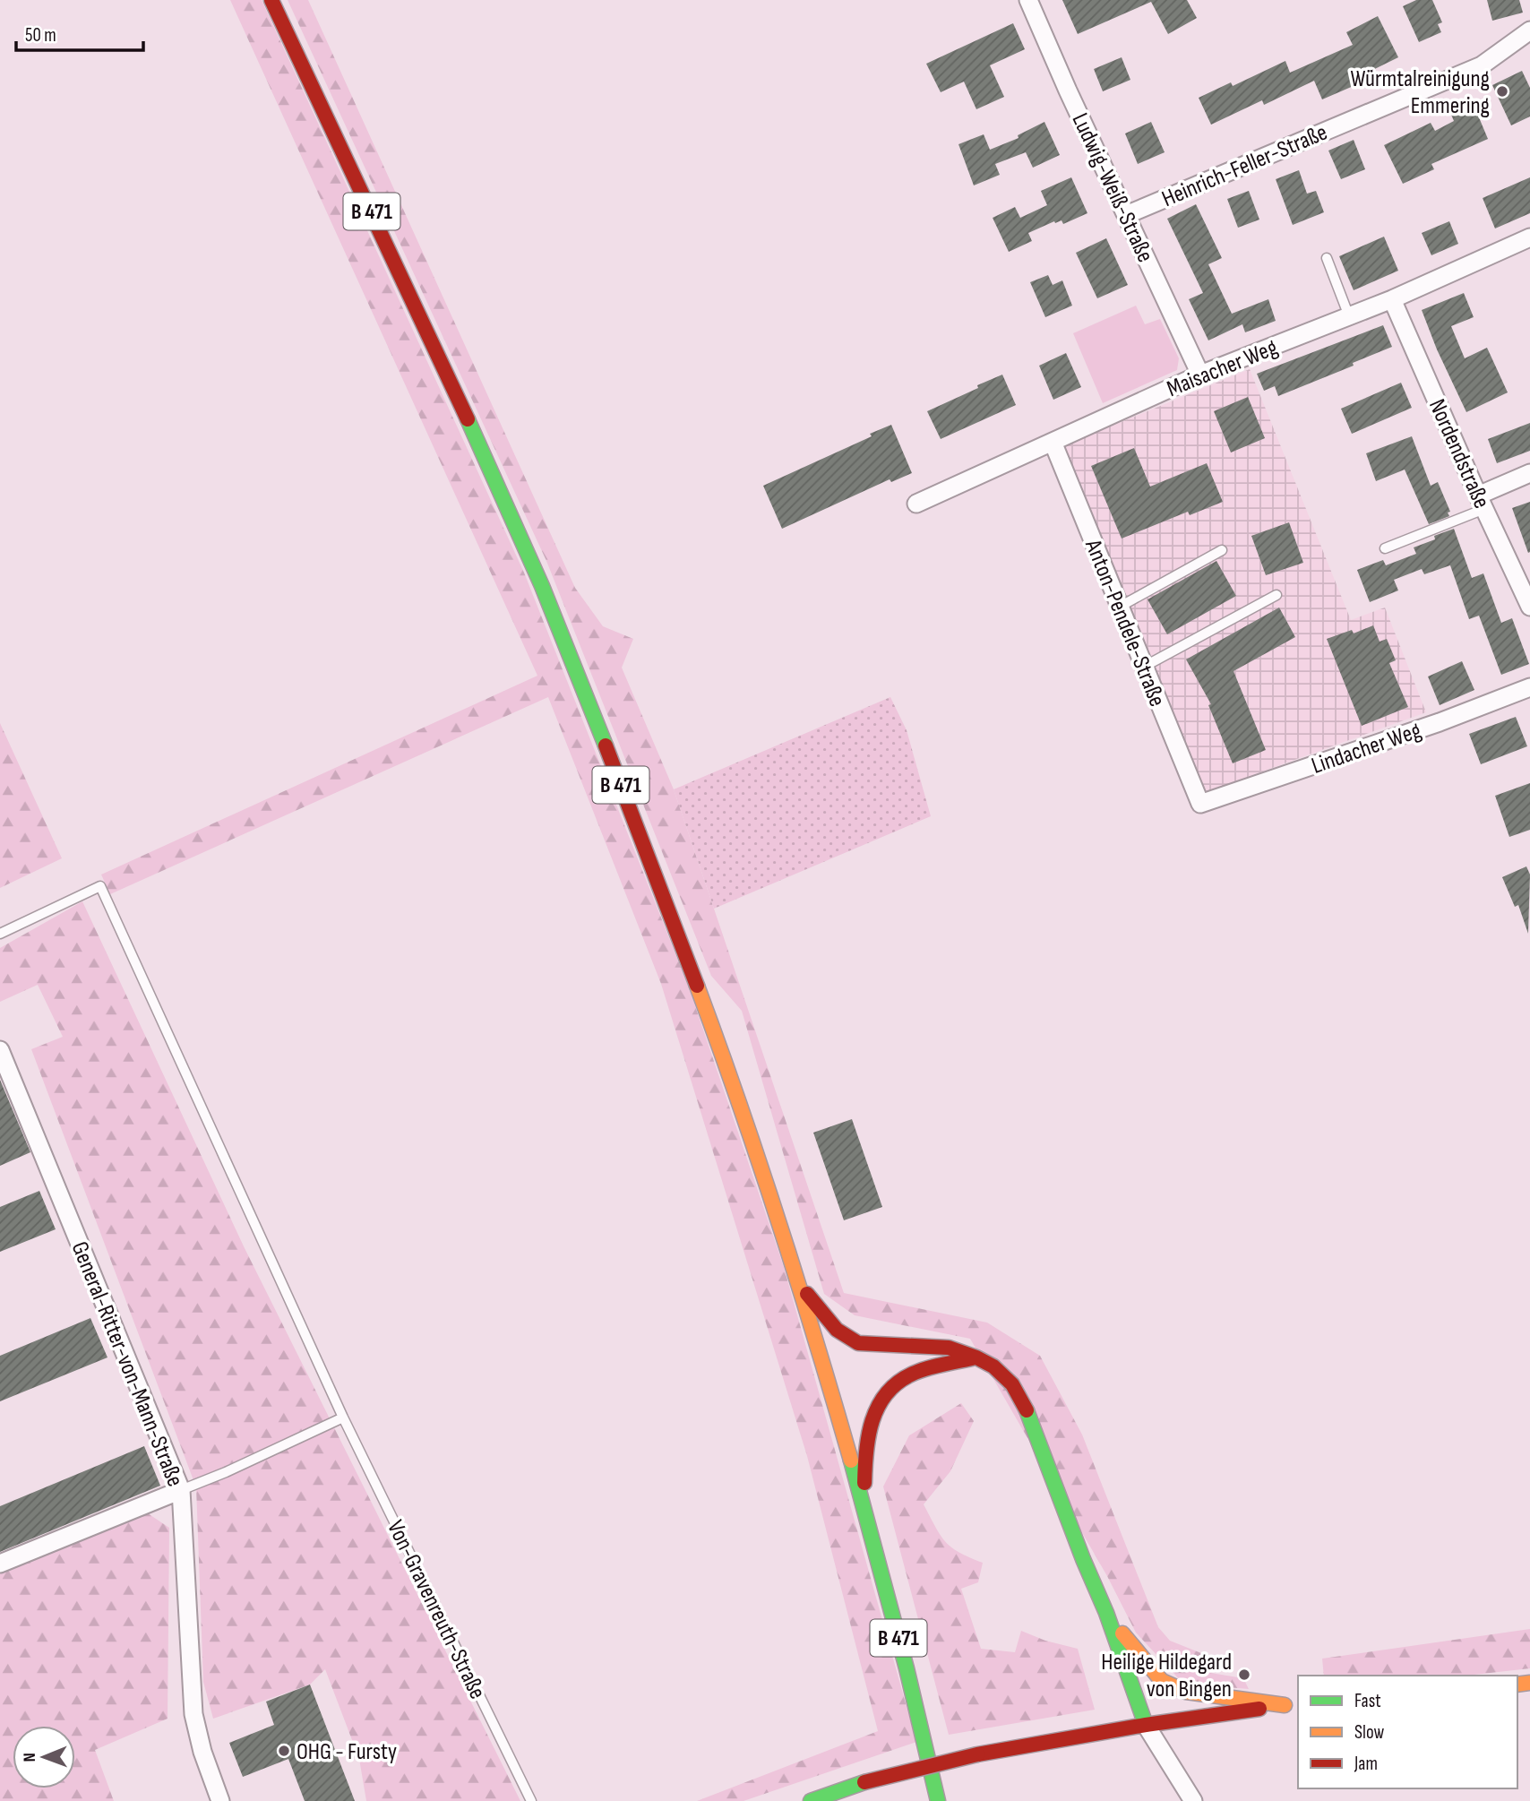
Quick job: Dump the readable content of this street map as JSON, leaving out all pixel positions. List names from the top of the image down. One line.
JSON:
{"streets":{"main road":["B 471"],"street":["Heinrich-Feller-Straße","Ludwig-Weiß-Straße","Maisacher Weg","Nordendstraße","Anton-Pendele-Straße","Lindacher Weg","General-Ritter-von-Mann-Straße"],"lane":["Von-Gravenreuth-Straße"]},"crossings":[["Heinrich-Feller-Straße","Ludwig-Weiß-Straße"],["Ludwig-Weiß-Straße","Maisacher Weg"],["Maisacher Weg","Nordendstraße"],["Maisacher Weg","Anton-Pendele-Straße"],["Anton-Pendele-Straße","Lindacher Weg"]],"places":["Würmtalreinigung Emmering","Heilige Hildegard von Bingen","OHG - Fursty"],"legend":["Fast","Slow","Jam"],"scale_bar":"50 m","north":"left"}
